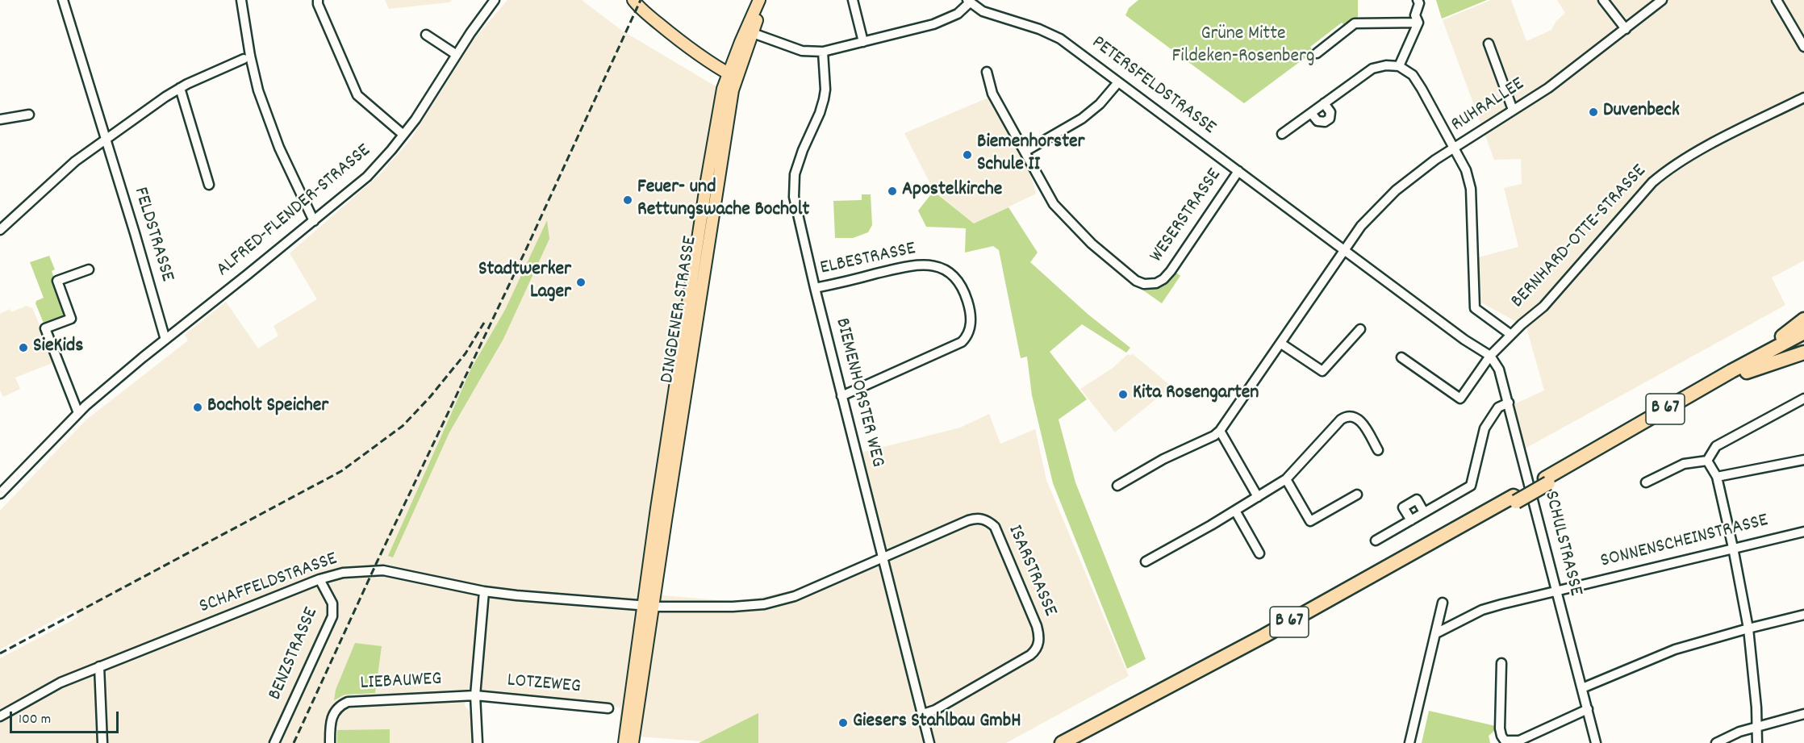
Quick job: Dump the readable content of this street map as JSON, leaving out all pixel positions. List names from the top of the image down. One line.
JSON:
{"streets":{"highway":["B 67"],"main road":["DINGDENER STRASSE"],"street":["PETERSFELDSTRASSE","RUHRALLEE","ALFRED-FLENDER-STRASSE","WESERSTRASSE","FELDSTRASSE","BERNHARD-OTTE-STRASSE","ELBESTRASSE","BIEMENHORSTER WEG","SONNENSCHEINSTRASSE","SCHULSTRASSE","ISARSTRASSE","SCHAFFELDSTRASSE","BENZSTRASSE","LIEBAUWEG","LOTZEWEG"]},"crossings":[["PETERSFELDSTRASSE","RUHRALLEE"],["PETERSFELDSTRASSE","WESERSTRASSE"],["PETERSFELDSTRASSE","BERNHARD-OTTE-STRASSE"],["PETERSFELDSTRASSE","BIEMENHORSTER WEG"],["PETERSFELDSTRASSE","SCHULSTRASSE"],["ALFRED-FLENDER-STRASSE","FELDSTRASSE"],["BERNHARD-OTTE-STRASSE","SCHULSTRASSE"],["ELBESTRASSE","BIEMENHORSTER WEG"],["DINGDENER STRASSE","ISARSTRASSE"],["DINGDENER STRASSE","SCHAFFELDSTRASSE"],["BIEMENHORSTER WEG","ISARSTRASSE"],["SONNENSCHEINSTRASSE","SCHULSTRASSE"],["ISARSTRASSE","SCHAFFELDSTRASSE"],["SCHAFFELDSTRASSE","BENZSTRASSE"],["LIEBAUWEG","LOTZEWEG"]],"parks":["Grüne Mitte Fildeken-Rosenberg"],"places":["Duvenbeck","Biemenhorster Schule II","Apostelkirche","Feuer- und Rettungswache Bocholt","Stadtwerker Lager","SieKids","Kita Rosengarten","Bocholt Speicher","Giesers Stahlbau GmbH"],"scale_bar":"100 m"}
